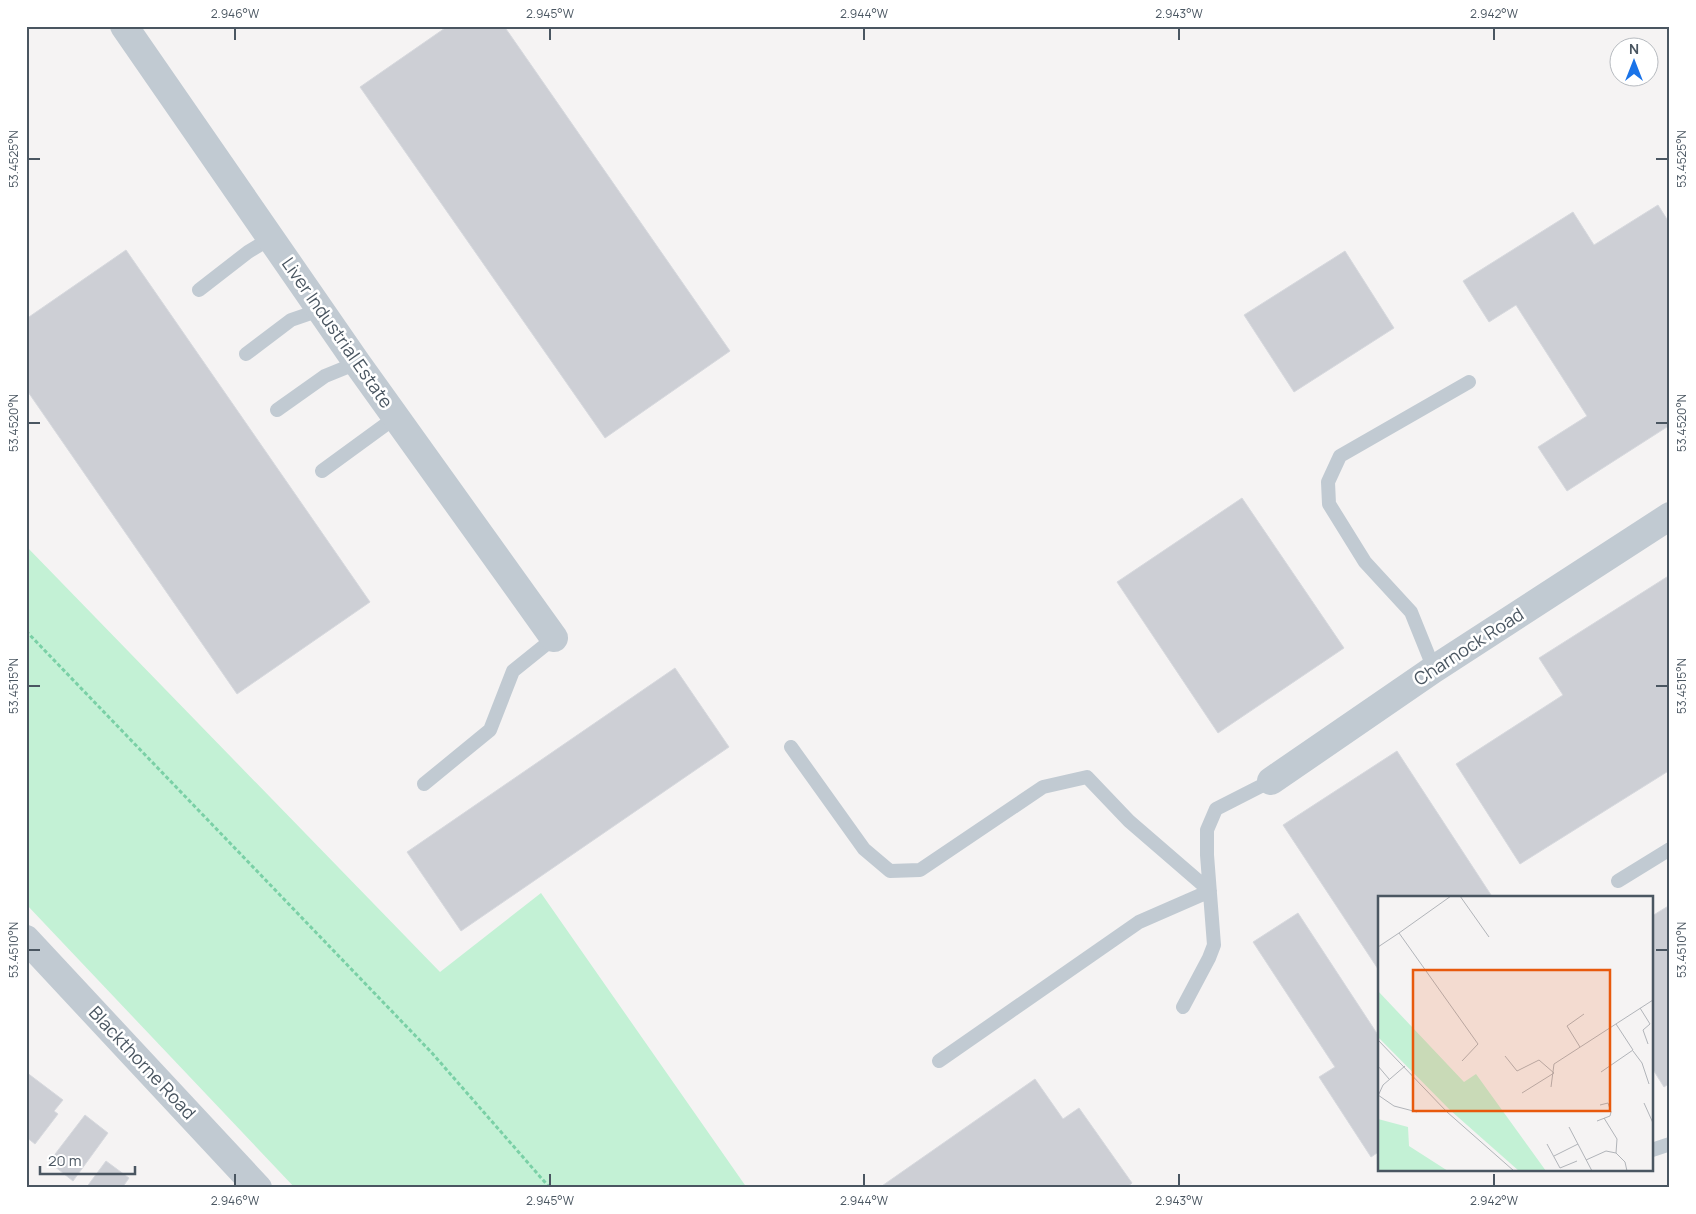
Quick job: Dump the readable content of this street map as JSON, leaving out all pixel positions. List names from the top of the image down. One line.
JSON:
{"streets":{"street":["Liver Industrial Estate","Charnock Road","Blackthorne Road"]},"scale_bar":"20 m","north":"top","coordinates":["2.946°W","2.945°W","2.944°W","2.943°W","2.942°W","53.4525°N","53.4520°N","53.4515°N","53.4510°N"]}
